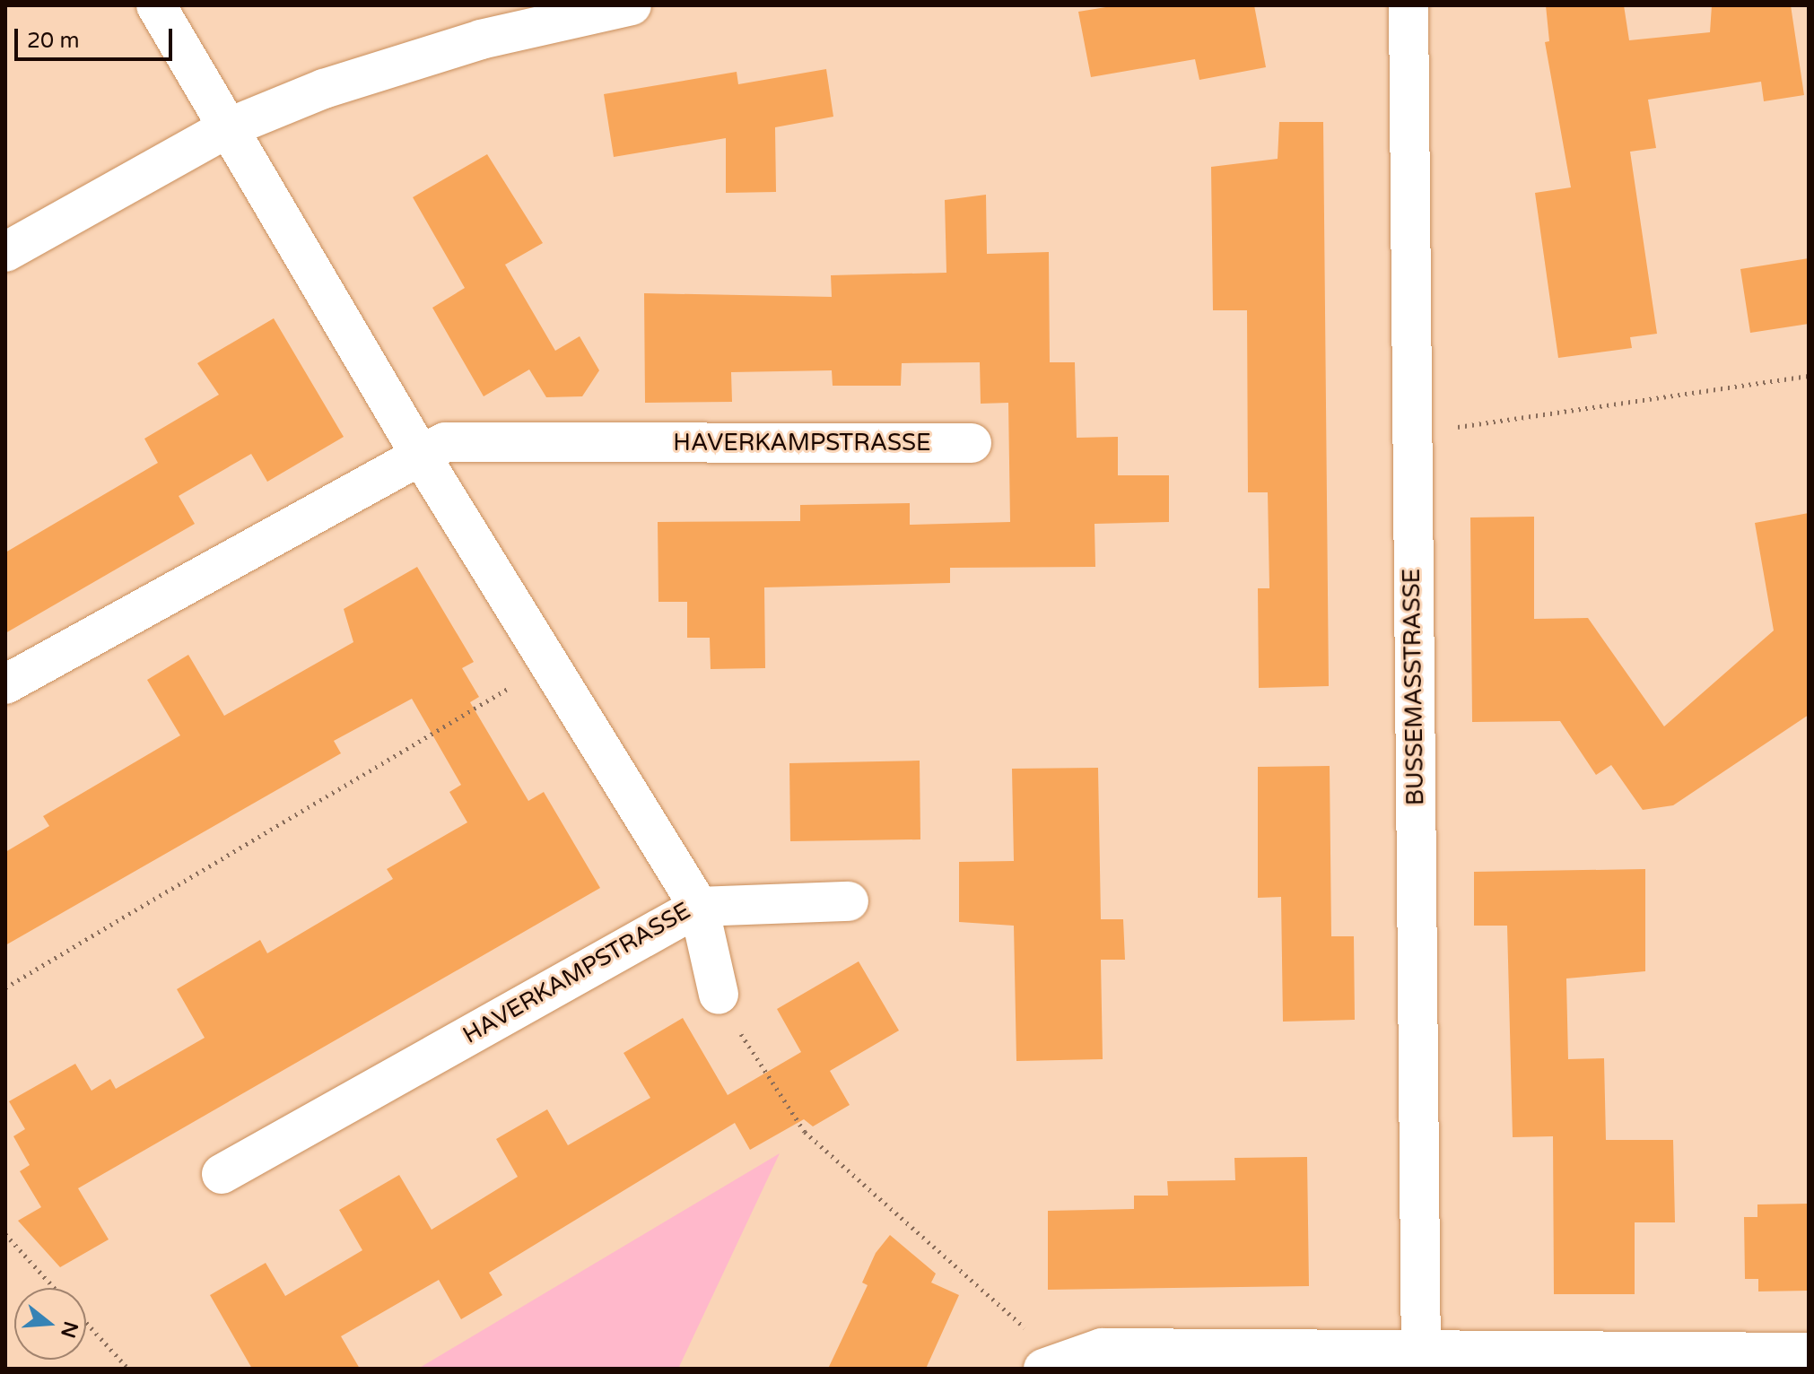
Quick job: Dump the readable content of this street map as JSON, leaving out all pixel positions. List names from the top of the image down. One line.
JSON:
{"streets":{"street":["HAVERKAMPSTRASSE","BUSSEMASSTRASSE"]},"scale_bar":"20 m","north":"right"}
